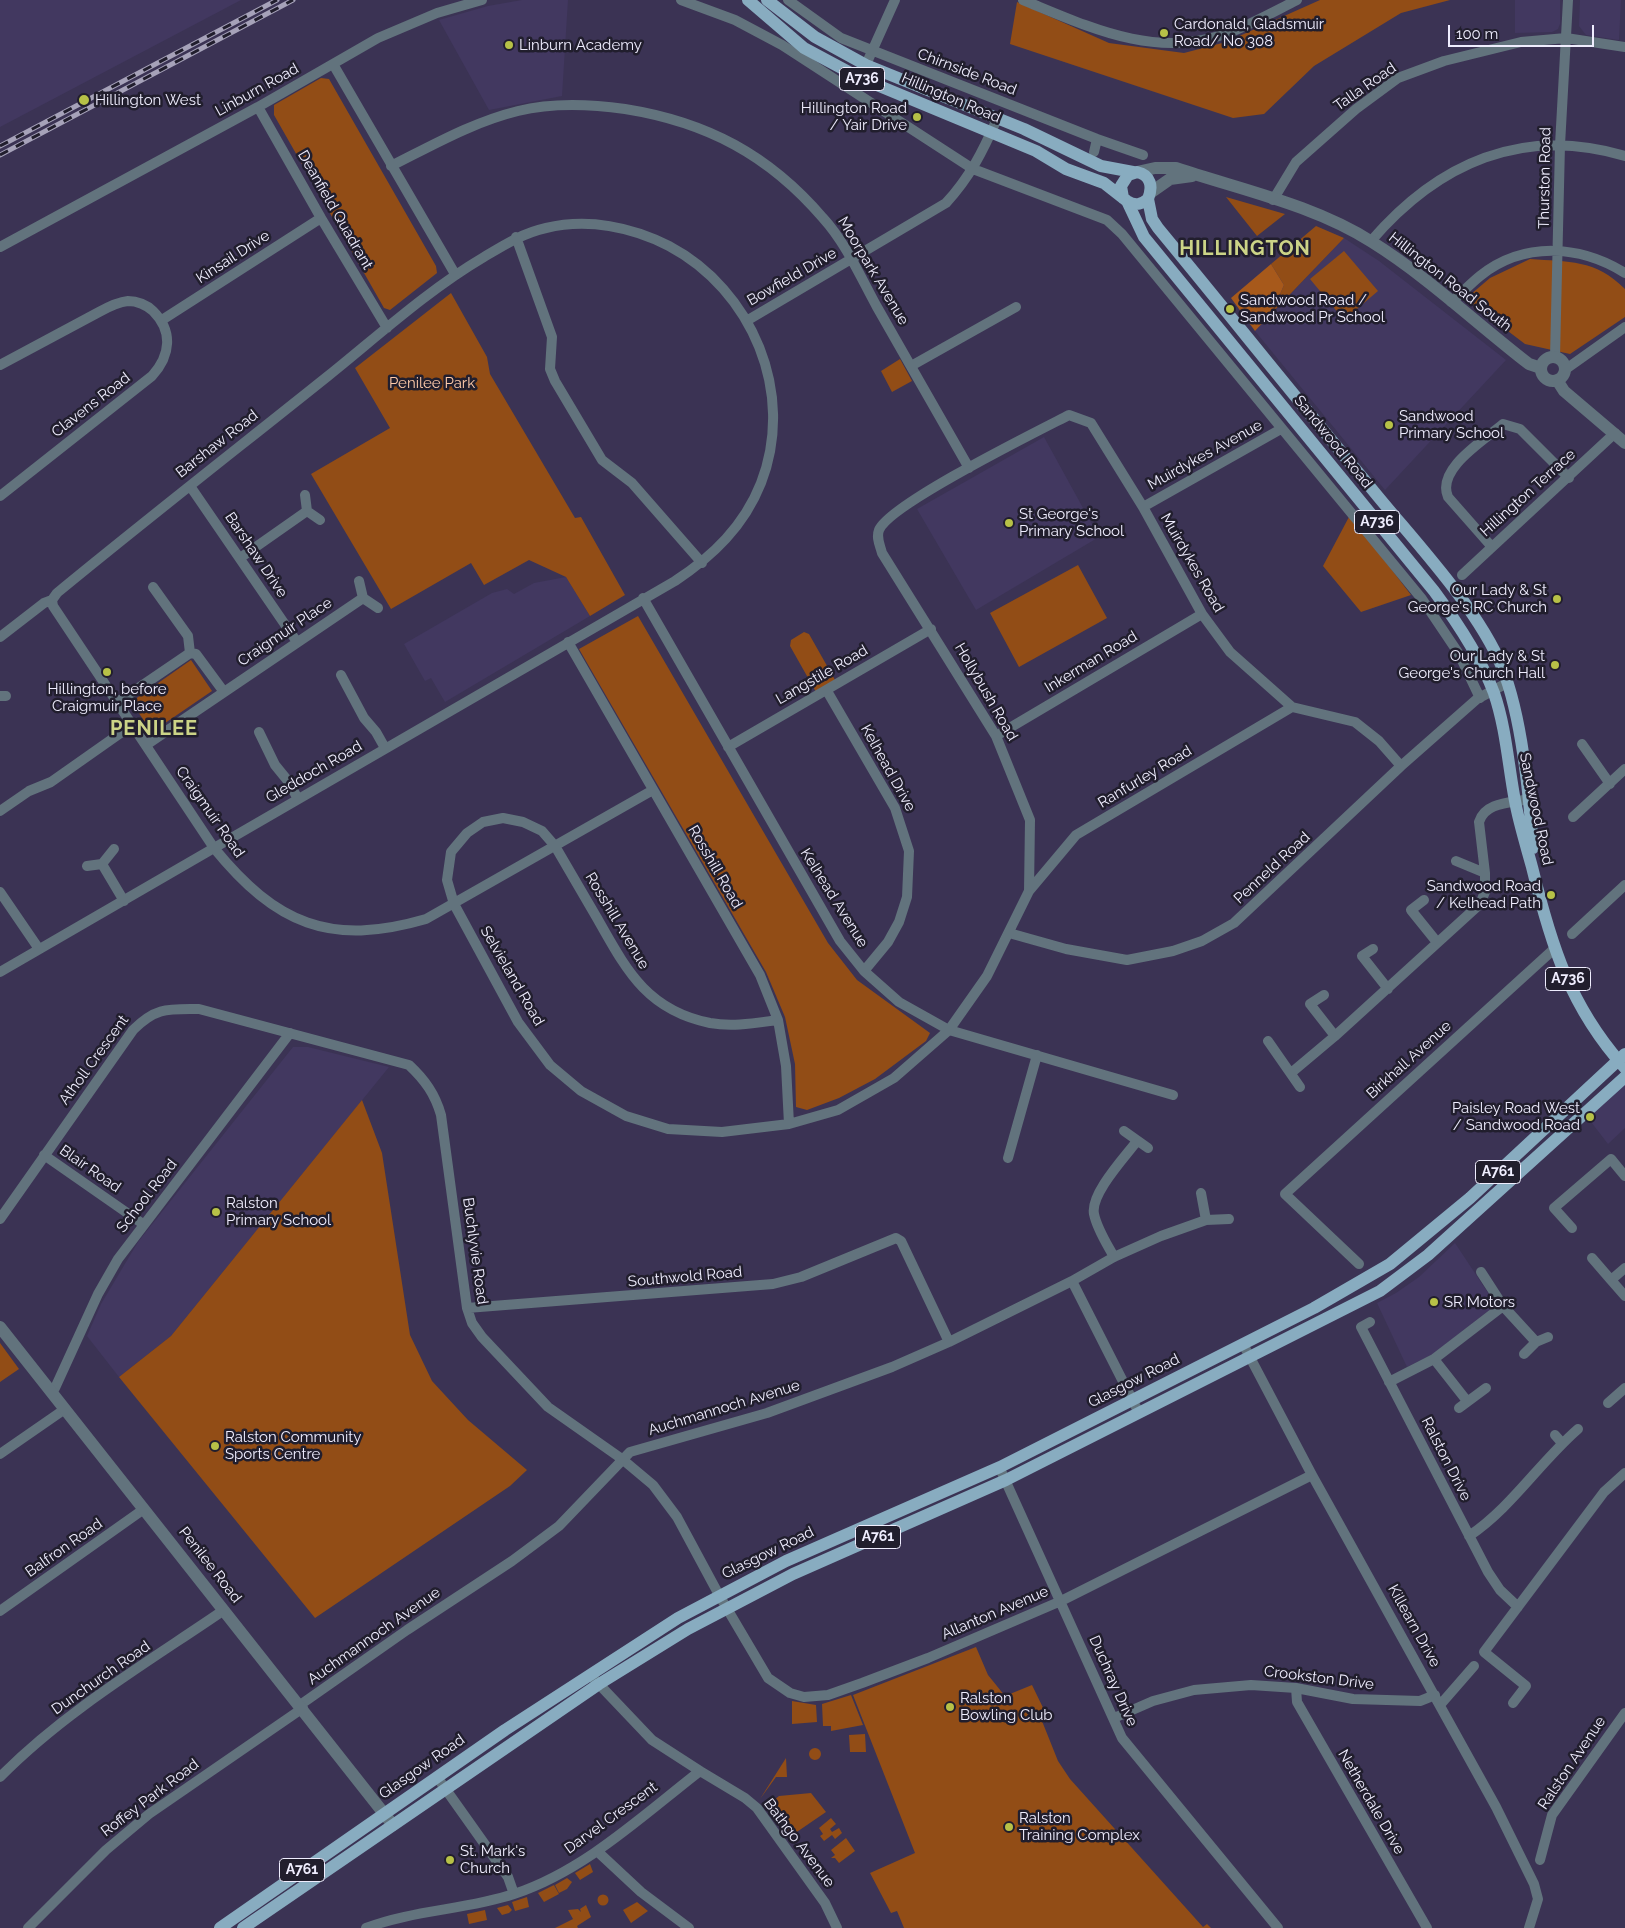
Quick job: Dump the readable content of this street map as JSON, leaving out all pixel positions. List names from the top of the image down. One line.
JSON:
{"streets":{"main road":["A736","Hillington Road","Sandwood Road","A761","Glasgow Road"],"street":["Chirnside Road","Talla Road","Linburn Road","Thurston Road","Deanfield Quadrant","Kinsail Drive","Moorpark Avenue","Bowfield Drive","Hillington Road South","Clavens Road","Barshaw Road","Muirdykes Avenue","Hillington Terrace","Barshaw Drive","Muirdykes Road","Craigmuir Place","Inkerman Road","Langstile Road","Hollybush Road","Kelhead Drive","Gleddoch Road","Ranfurley Road","Craigmuir Road","Rosshill Road","Penneld Road","Kelhead Avenue","Rosshill Avenue","Selvieland Road","Atholl Crescent","Birkhall Avenue","Blair Road","School Road","Buchlyvie Road","Southwold Road","Auchmannoch Avenue","Ralston Drive","Balfron Road","Penilee Road","Allanton Avenue","Killearn Drive","Dunchurch Road","Crookston Drive","Duchray Drive","Ralston Avenue","Roffey Park Road","Netherdale Drive","Darvel Crescent","Bathgo Avenue"]},"crossings":[["Talla Road","Thurston Road"],["Talla Road","Hillington Road South"],["Linburn Road","Deanfield Quadrant"],["Hillington Road","Bowfield Drive"],["Hillington Road","Hillington Road South"],["Hillington Road","Sandwood Road"],["Thurston Road","Hillington Road South"],["Deanfield Quadrant","Kinsail Drive"],["Deanfield Quadrant","Barshaw Road"],["Kinsail Drive","Clavens Road"],["Moorpark Avenue","Bowfield Drive"],["Moorpark Avenue","Muirdykes Road"],["Moorpark Avenue","Hollybush Road"],["Bowfield Drive","Sandwood Road"],["Bowfield Drive","Barshaw Road"],["Bowfield Drive","Gleddoch Road"],["Hillington Road South","Sandwood Road"],["Sandwood Road","Muirdykes Avenue"],["Sandwood Road","Penneld Road"],["Sandwood Road","Birkhall Avenue"],["Sandwood Road","A761"],["Barshaw Road","Barshaw Drive"],["Barshaw Road","Gleddoch Road"],["Barshaw Road","Craigmuir Road"],["Muirdykes Avenue","Muirdykes Road"],["Barshaw Drive","Craigmuir Place"],["Muirdykes Road","Inkerman Road"],["Muirdykes Road","Hollybush Road"],["Muirdykes Road","Ranfurley Road"],["Muirdykes Road","Penneld Road"],["Craigmuir Place","Craigmuir Road"],["Inkerman Road","Hollybush Road"],["Langstile Road","Hollybush Road"],["Langstile Road","Kelhead Drive"],["Langstile Road","Kelhead Avenue"],["Hollybush Road","Ranfurley Road"],["Hollybush Road","Penneld Road"],["Hollybush Road","Kelhead Avenue"],["Hollybush Road","Selvieland Road"],["Kelhead Drive","Kelhead Avenue"],["Gleddoch Road","Craigmuir Road"],["Gleddoch Road","Rosshill Road"],["Gleddoch Road","Kelhead Avenue"],["Craigmuir Road","Rosshill Road"],["Craigmuir Road","Rosshill Avenue"],["Craigmuir Road","Selvieland Road"],["Rosshill Road","Rosshill Avenue"],["Rosshill Road","Selvieland Road"],["Kelhead Avenue","Selvieland Road"],["Rosshill Avenue","Selvieland Road"],["Atholl Crescent","Blair Road"],["Atholl Crescent","School Road"],["Atholl Crescent","Buchlyvie Road"],["Blair Road","School Road"],["A761","Glasgow Road"],["School Road","Buchlyvie Road"],["School Road","Penilee Road"],["Buchlyvie Road","Southwold Road"],["Buchlyvie Road","Glasgow Road"],["Buchlyvie Road","Auchmannoch Avenue"],["Buchlyvie Road","Allanton Avenue"],["Southwold Road","Auchmannoch Avenue"],["Glasgow Road","Penilee Road"],["Glasgow Road","Allanton Avenue"],["Glasgow Road","Killearn Drive"],["Glasgow Road","Duchray Drive"],["Auchmannoch Avenue","Penilee Road"],["Auchmannoch Avenue","Roffey Park Road"],["Balfron Road","Penilee Road"],["Penilee Road","Dunchurch Road"],["Penilee Road","Roffey Park Road"],["Allanton Avenue","Killearn Drive"],["Allanton Avenue","Duchray Drive"],["Killearn Drive","Crookston Drive"],["Crookston Drive","Duchray Drive"],["Crookston Drive","Netherdale Drive"],["Darvel Crescent","Bathgo Avenue"]],"districts":["HILLINGTON","PENILEE"],"parks":["Penilee Park"],"places":["Cardonald, Gladsmuir Road/ No 308","Linburn Academy","Hillington West","Hillington Road / Yair Drive","Sandwood Road / Sandwood Pr School","Sandwood Primary School","St George's Primary School","Our Lady & St George's RC Church","Our Lady & St George's Church Hall","Hillington, before Craigmuir Place","Sandwood Road / Kelhead Path","Paisley Road West / Sandwood Road","Ralston Primary School","SR Motors","Ralston Community Sports Centre","Ralston Bowling Club","Ralston Training Complex","St. Mark's Church"],"scale_bar":"100 m"}
